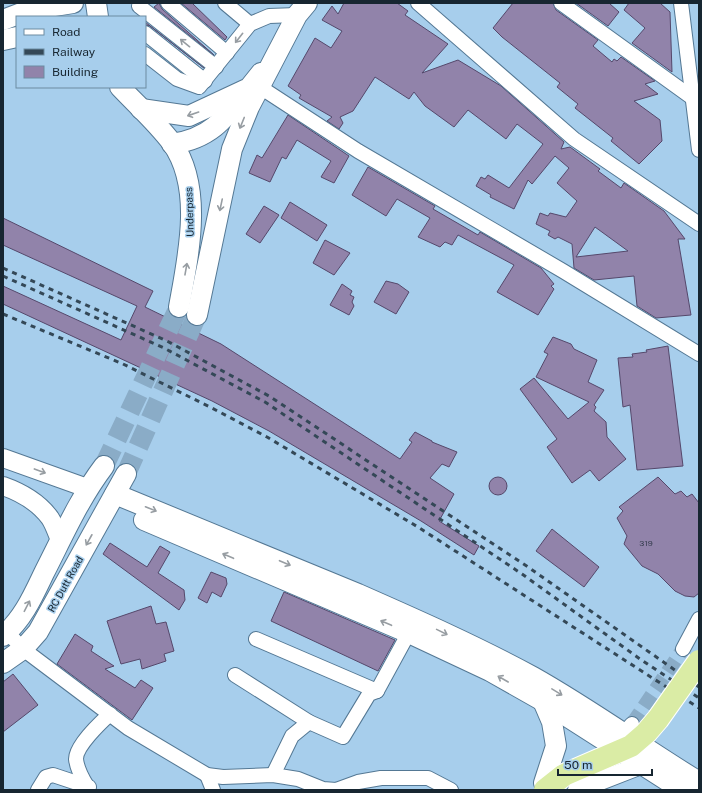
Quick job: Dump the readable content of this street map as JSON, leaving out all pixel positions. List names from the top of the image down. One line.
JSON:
{"streets":{"main road":["Underpass","RC Dutt Road"]},"house_numbers":["319"],"legend":["Road","Railway","Building"],"scale_bar":"50 m"}
